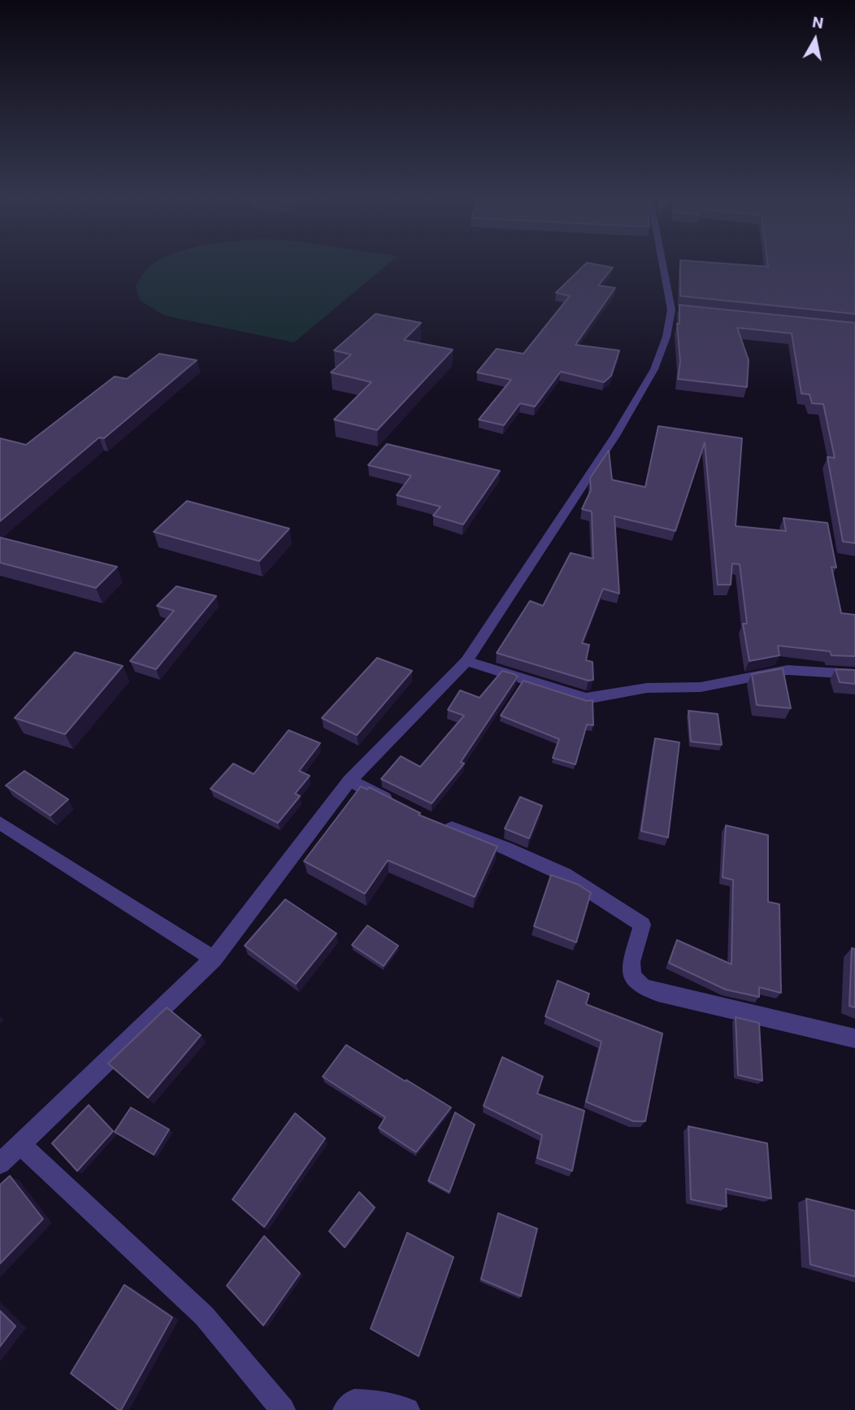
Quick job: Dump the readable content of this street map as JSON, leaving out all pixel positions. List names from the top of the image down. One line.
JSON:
{"north":"top"}
